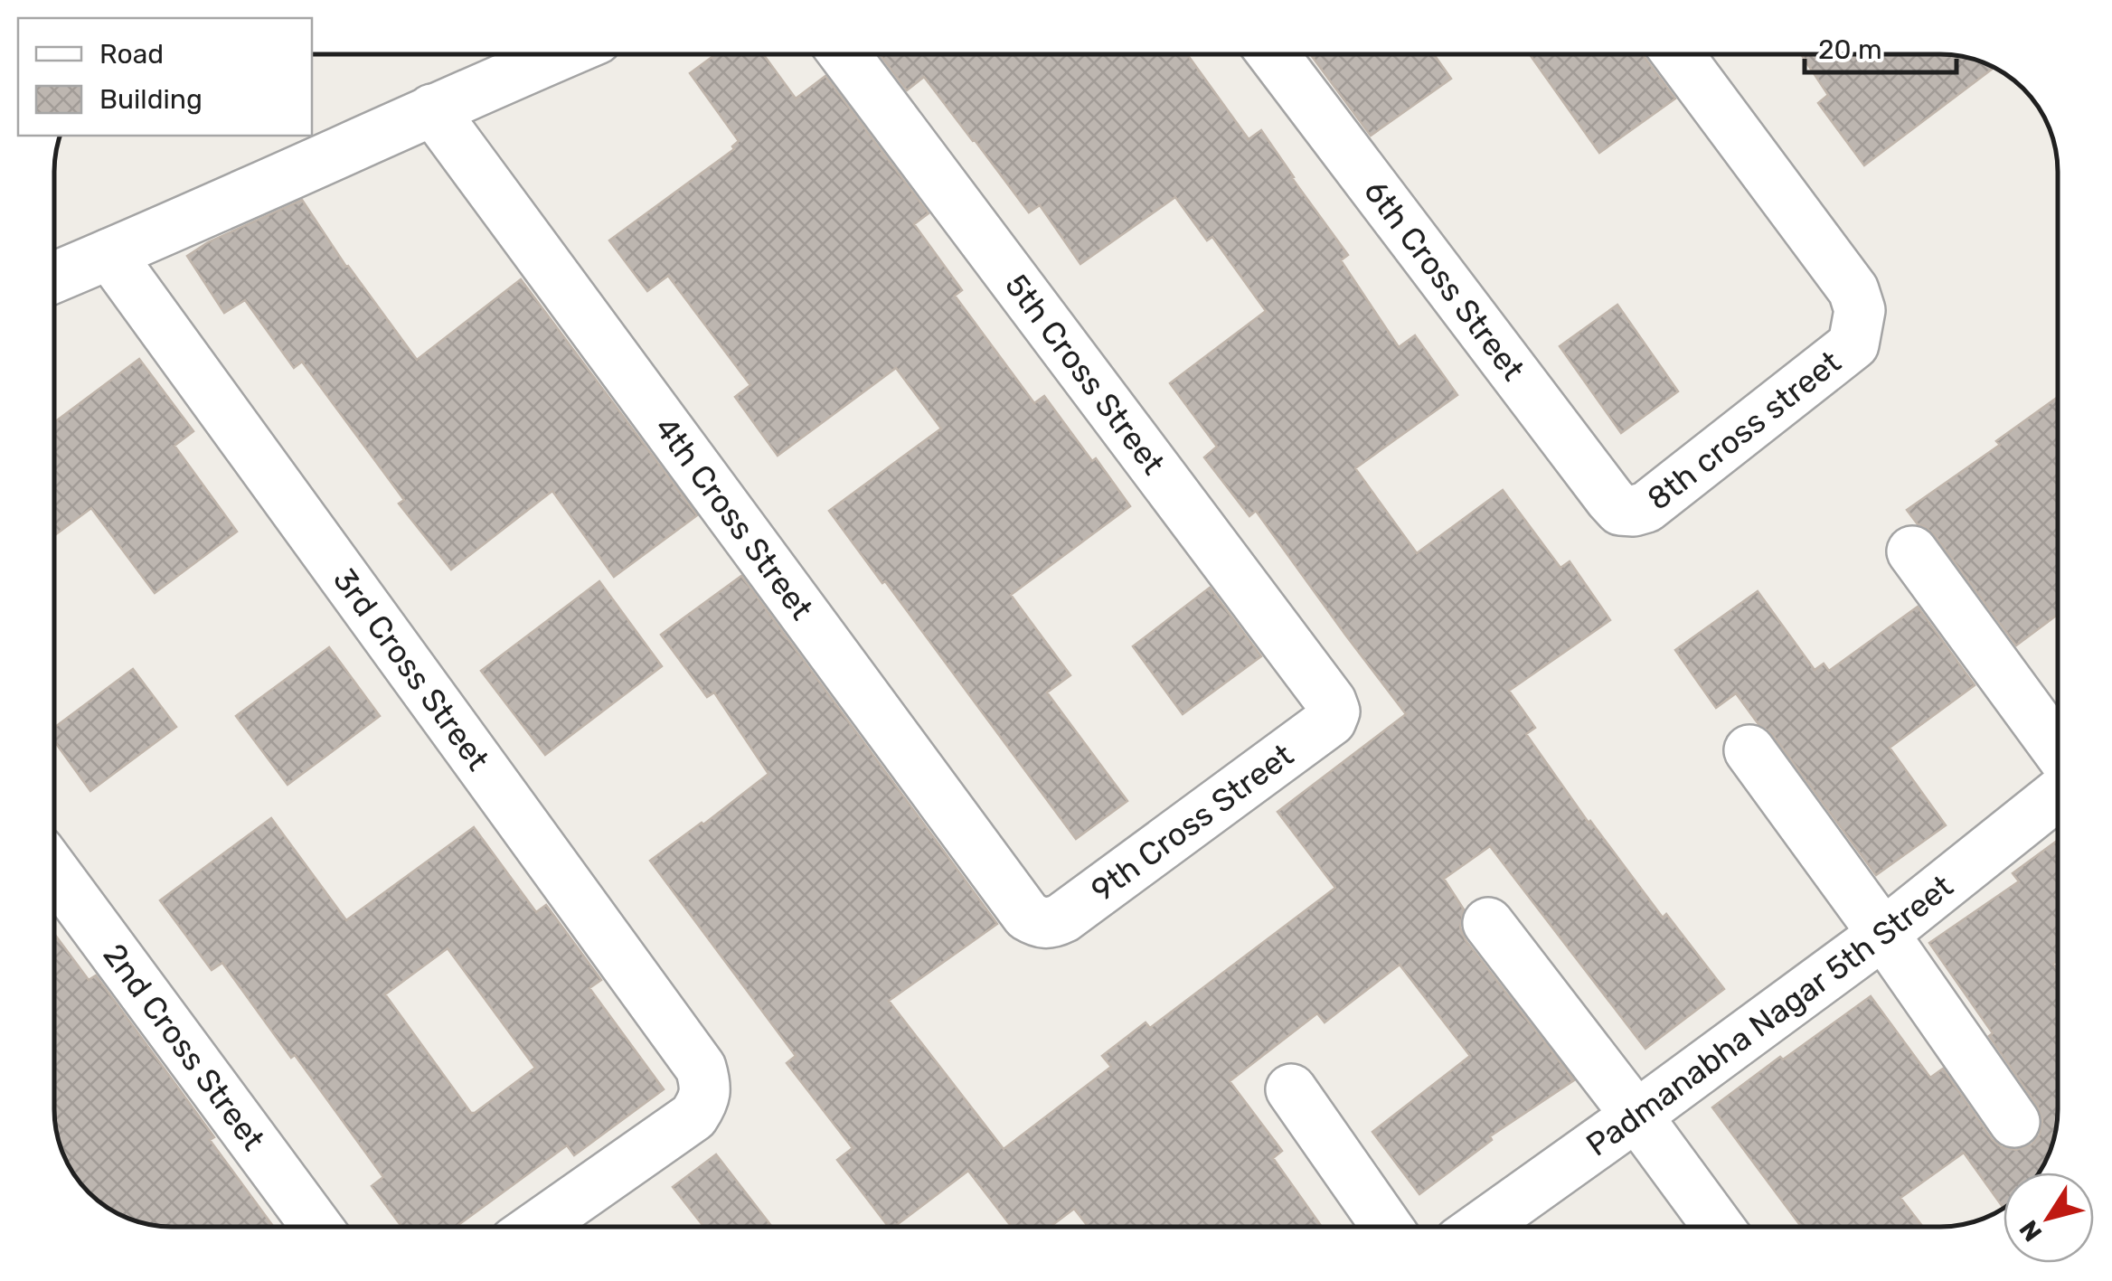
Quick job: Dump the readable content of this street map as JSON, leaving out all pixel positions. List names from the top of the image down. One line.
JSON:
{"streets":{"street":["6th Cross Street","5th Cross Street","8th cross street","4th Cross Street","3rd Cross Street","9th Cross Street","Padmanabha Nagar 5th Street","2nd Cross Street"]},"crossings":[["6th Cross Street","8th cross street"],["5th Cross Street","9th Cross Street"],["4th Cross Street","9th Cross Street"]],"legend":["Road","Building"],"scale_bar":"20 m","north":"bottom left"}
